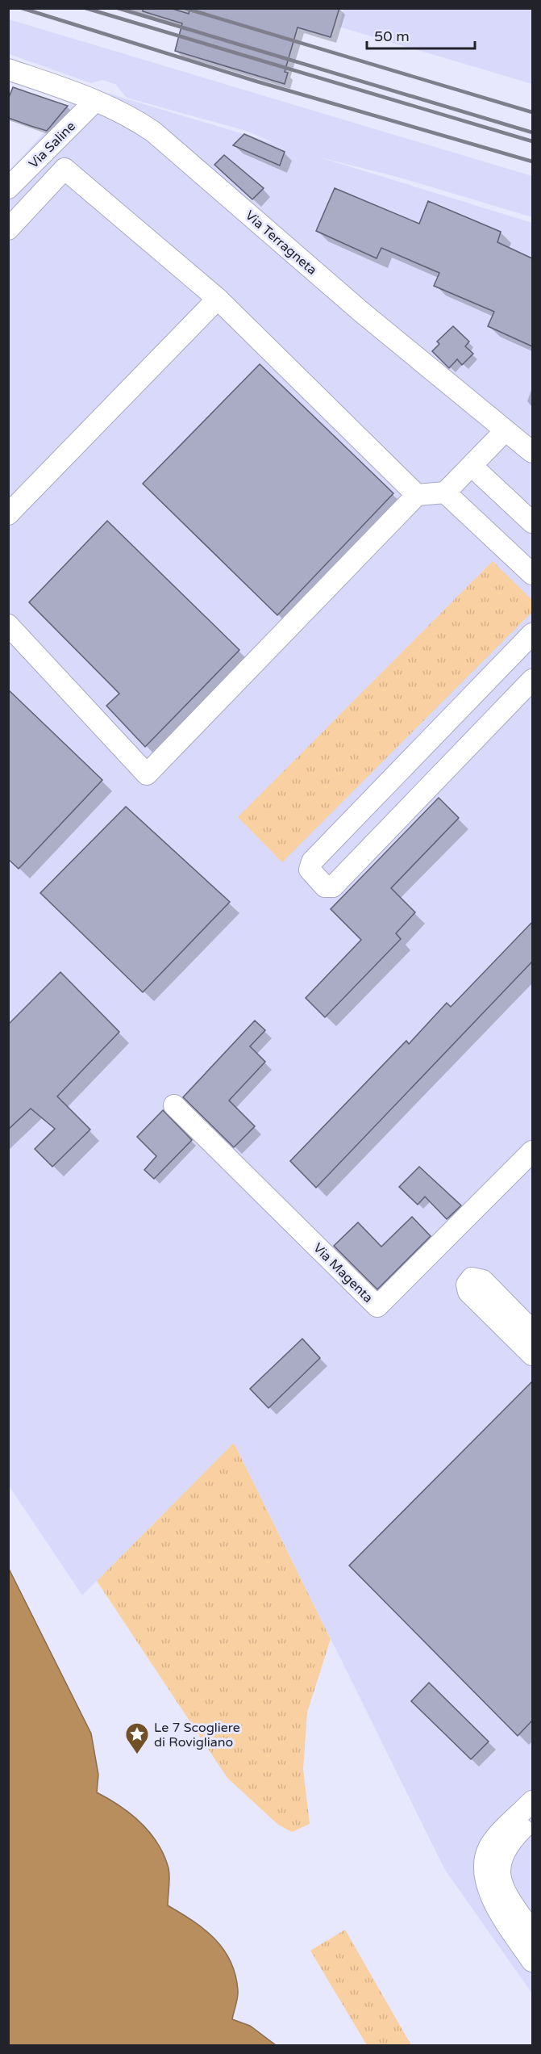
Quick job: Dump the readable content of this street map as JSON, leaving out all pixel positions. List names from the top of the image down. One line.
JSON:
{"streets":{"street":["Via Saline","Via Terragneta","Via Magenta"]},"crossings":[["Via Saline","Via Terragneta"]],"places":{"place":["Le 7 Scogliere di Rovigliano"]},"scale_bar":"50 m"}
